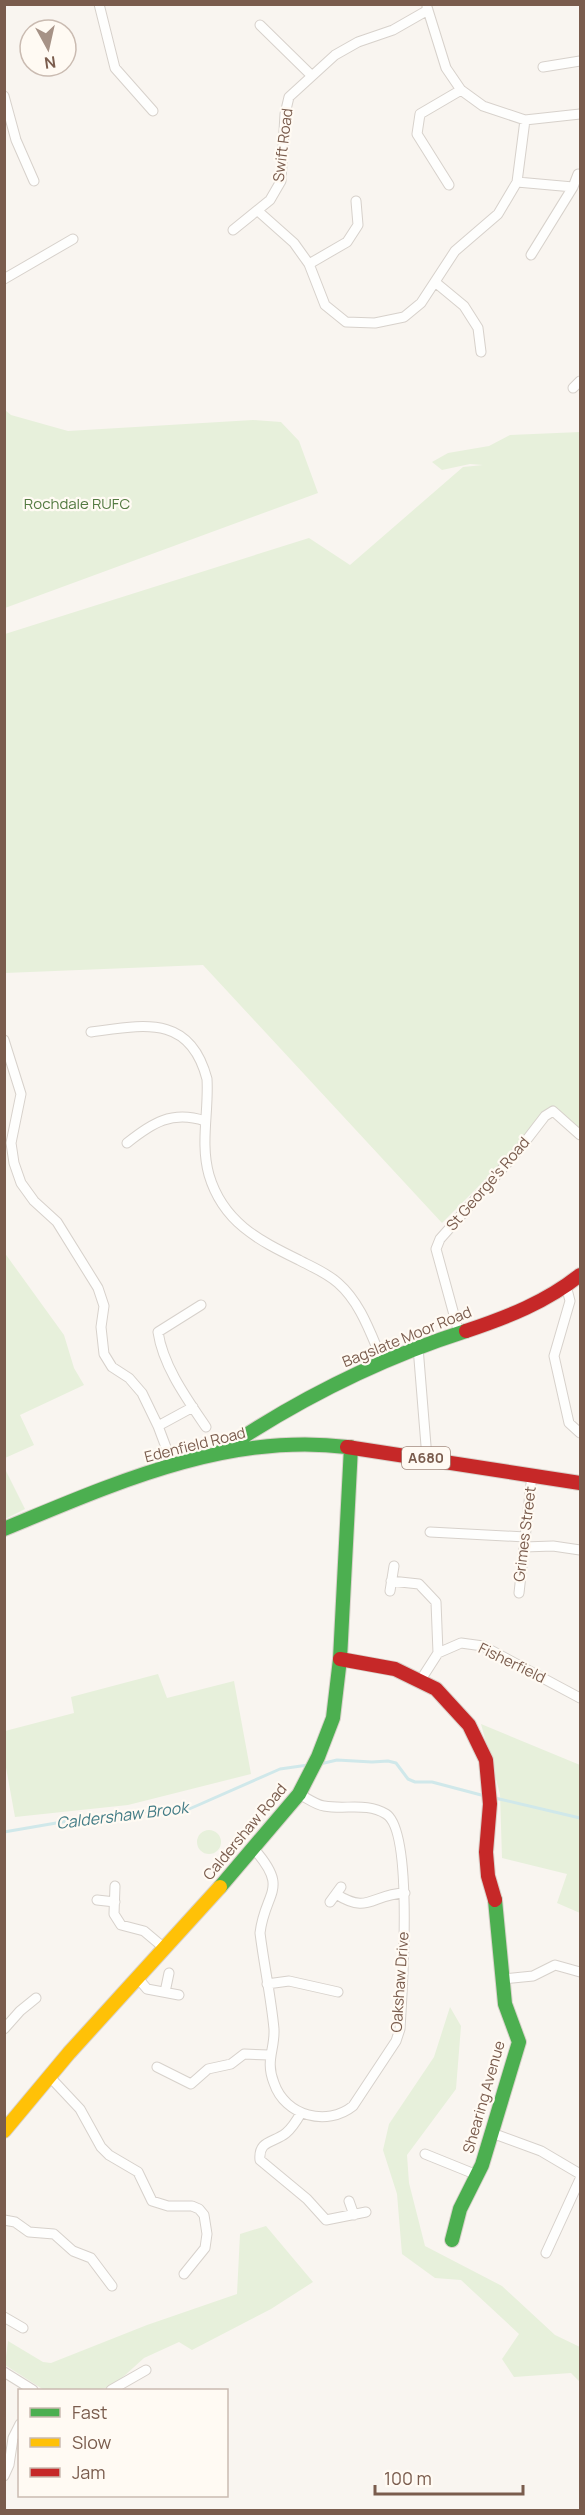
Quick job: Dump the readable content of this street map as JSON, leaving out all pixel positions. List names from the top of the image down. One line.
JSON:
{"streets":{"street":["Swift Road","St George's Road","Bagslate Moor Road","Edenfield Road","A680","Grimes Street","Fisherfield","Caldershaw Road","Oakshaw Drive","Shearing Avenue"]},"crossings":[["St George's Road","Bagslate Moor Road"],["Bagslate Moor Road","Edenfield Road"],["Edenfield Road","Grimes Street"],["Edenfield Road","Caldershaw Road"],["Caldershaw Road","Oakshaw Drive"],["Caldershaw Road","Shearing Avenue"]],"water":["Caldershaw Brook"],"parks":["Rochdale RUFC"],"legend":["Fast","Slow","Jam"],"scale_bar":"100 m","north":"bottom"}
